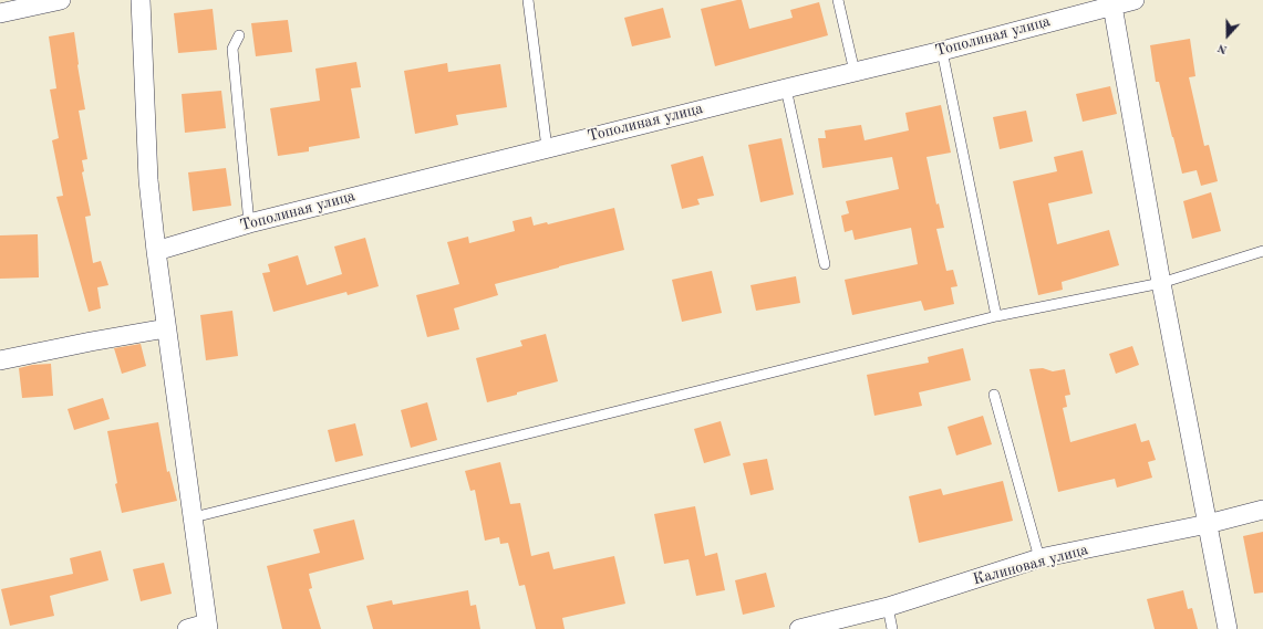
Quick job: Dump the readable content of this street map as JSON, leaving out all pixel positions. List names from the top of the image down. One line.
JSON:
{"streets":{"street":["Тополиная улица","Калиновая улица"]},"north":"bottom"}
